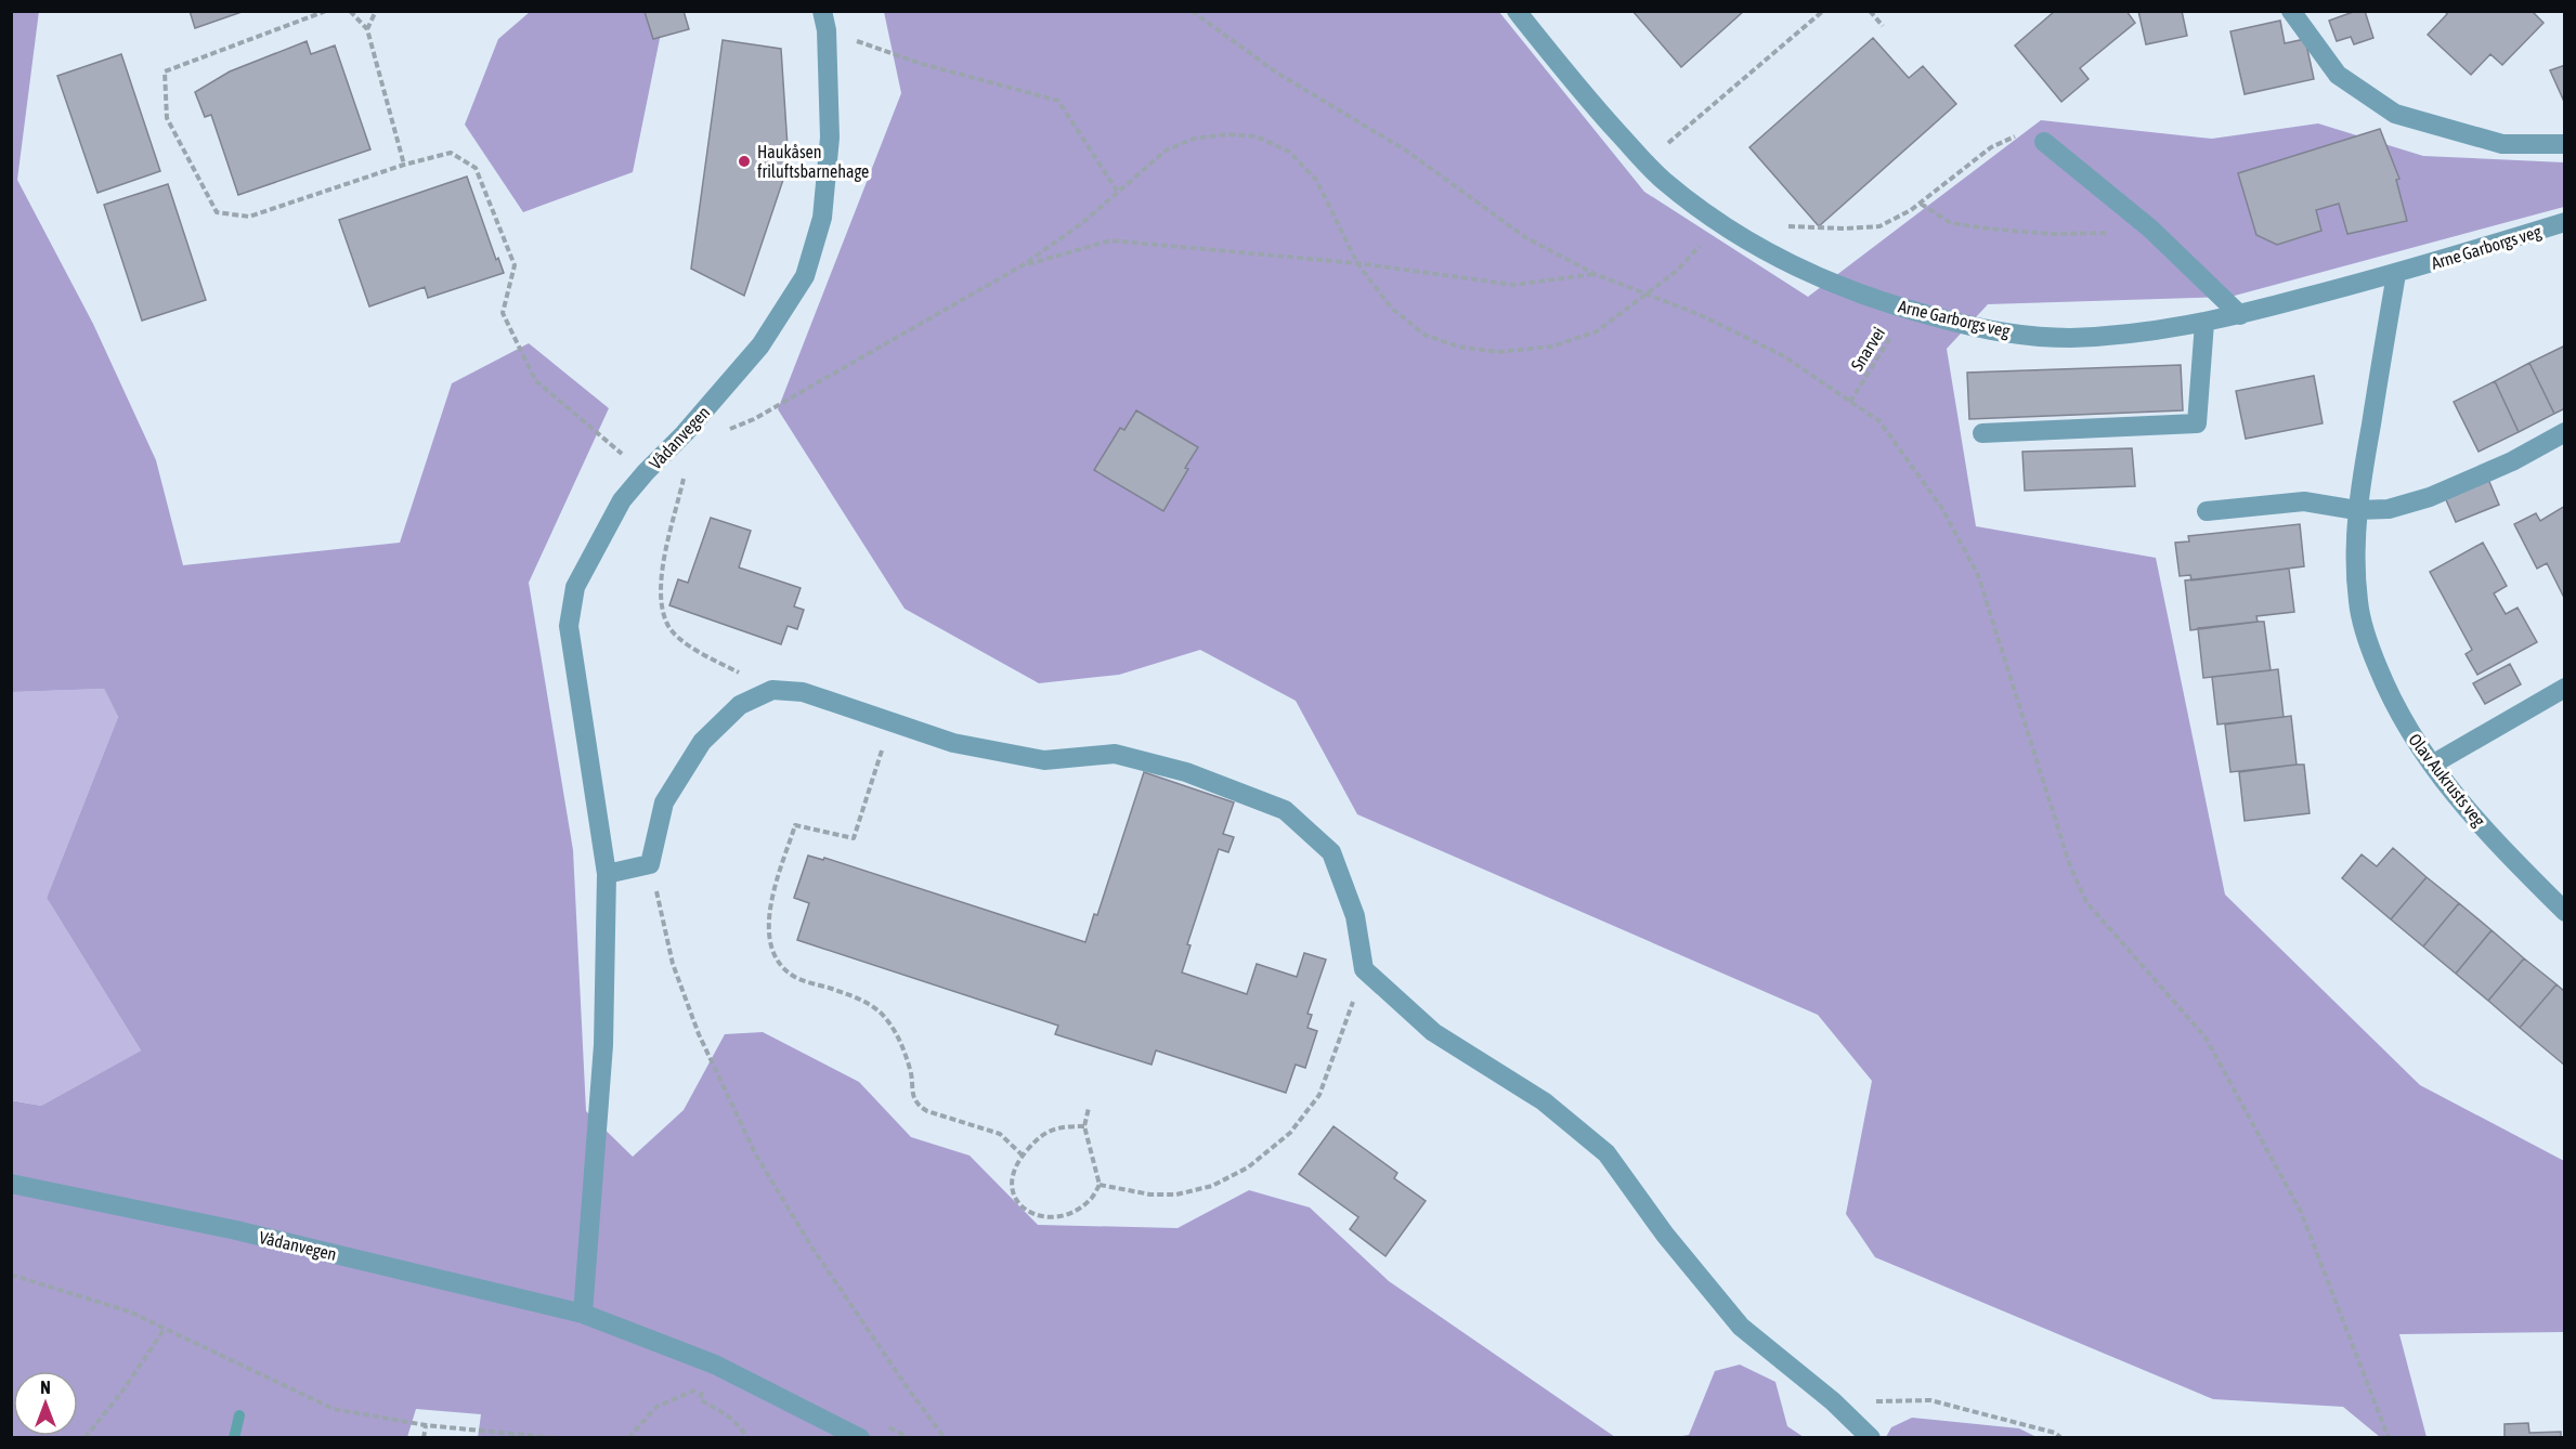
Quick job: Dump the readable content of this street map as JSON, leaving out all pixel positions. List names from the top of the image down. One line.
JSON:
{"streets":{"street":["Arne Garborgs veg","Vådanvegen","Olav Aukrusts veg"],"path":["Snarvei"]},"crossings":[["Arne Garborgs veg","Snarvei"],["Arne Garborgs veg","Olav Aukrusts veg"]],"places":["Haukåsen friluftsbarnehage"],"north":"top"}
